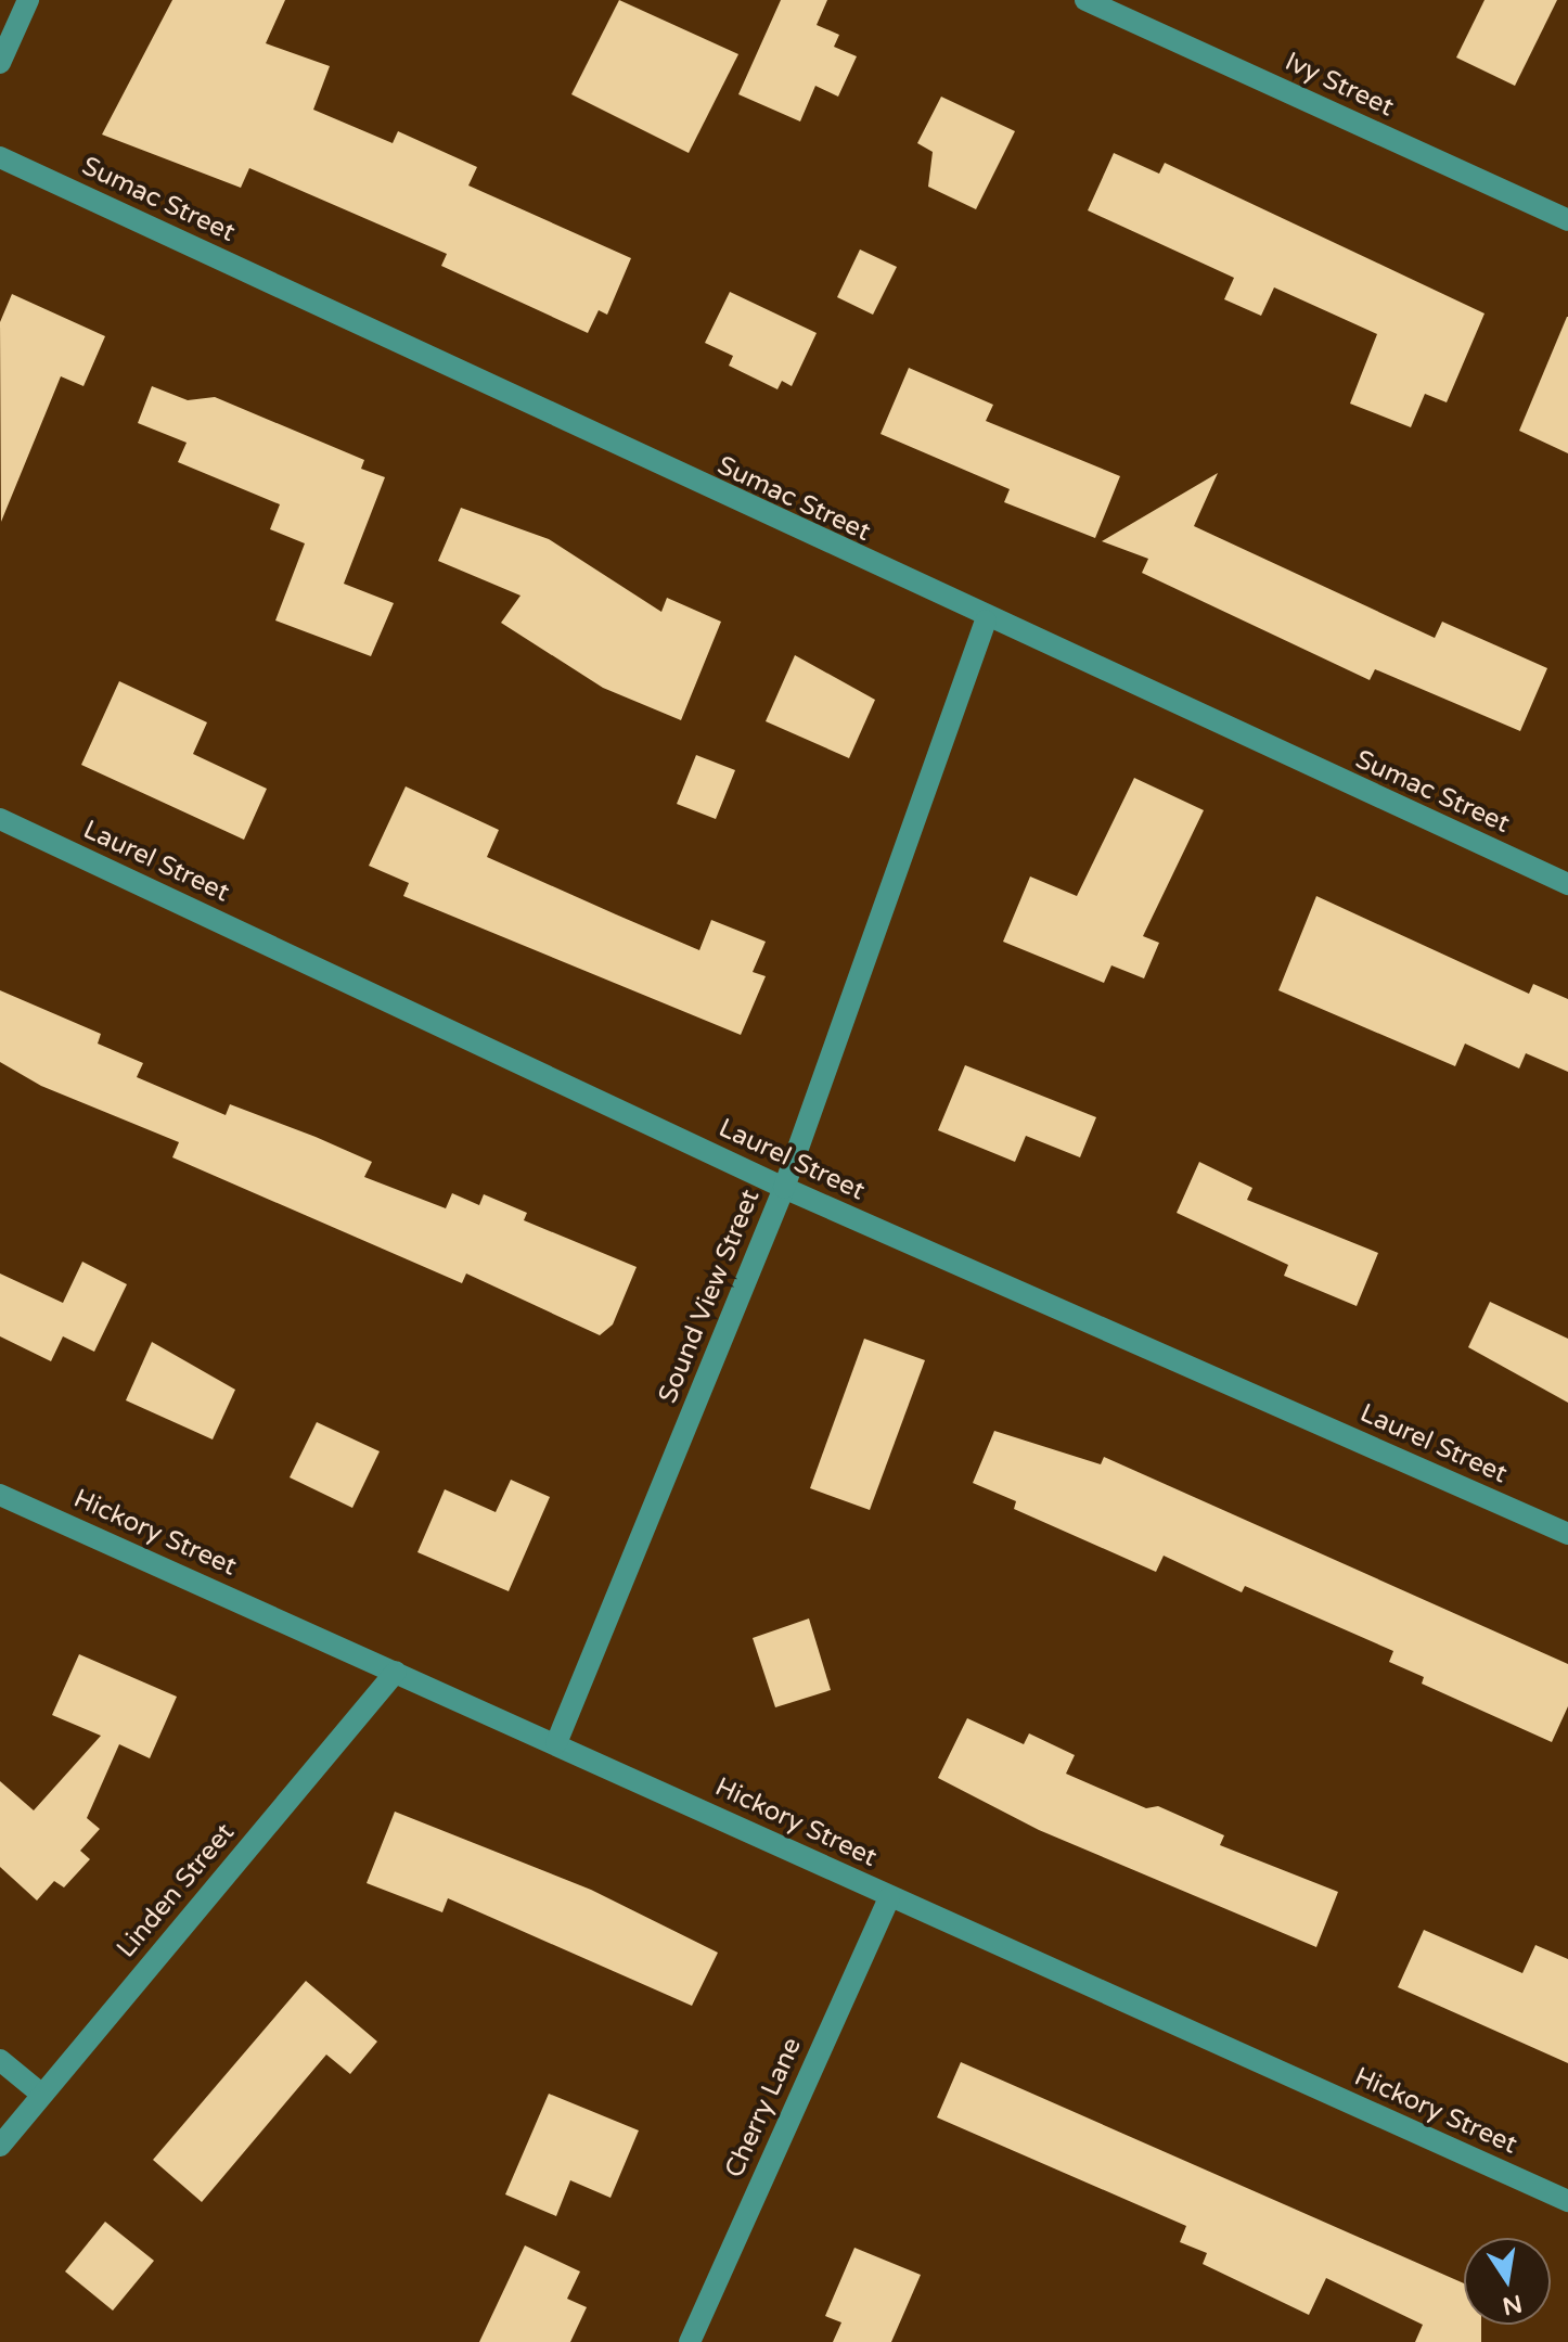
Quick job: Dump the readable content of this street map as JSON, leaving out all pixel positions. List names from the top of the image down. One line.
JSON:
{"streets":{"street":["Ivy Street","Sumac Street","Laurel Street","Sound View Street","Hickory Street","Linden Street","Cherry Lane"]},"crossings":[["Sumac Street","Sound View Street"],["Laurel Street","Sound View Street"],["Sound View Street","Hickory Street"],["Hickory Street","Linden Street"],["Hickory Street","Cherry Lane"]],"north":"bottom"}
